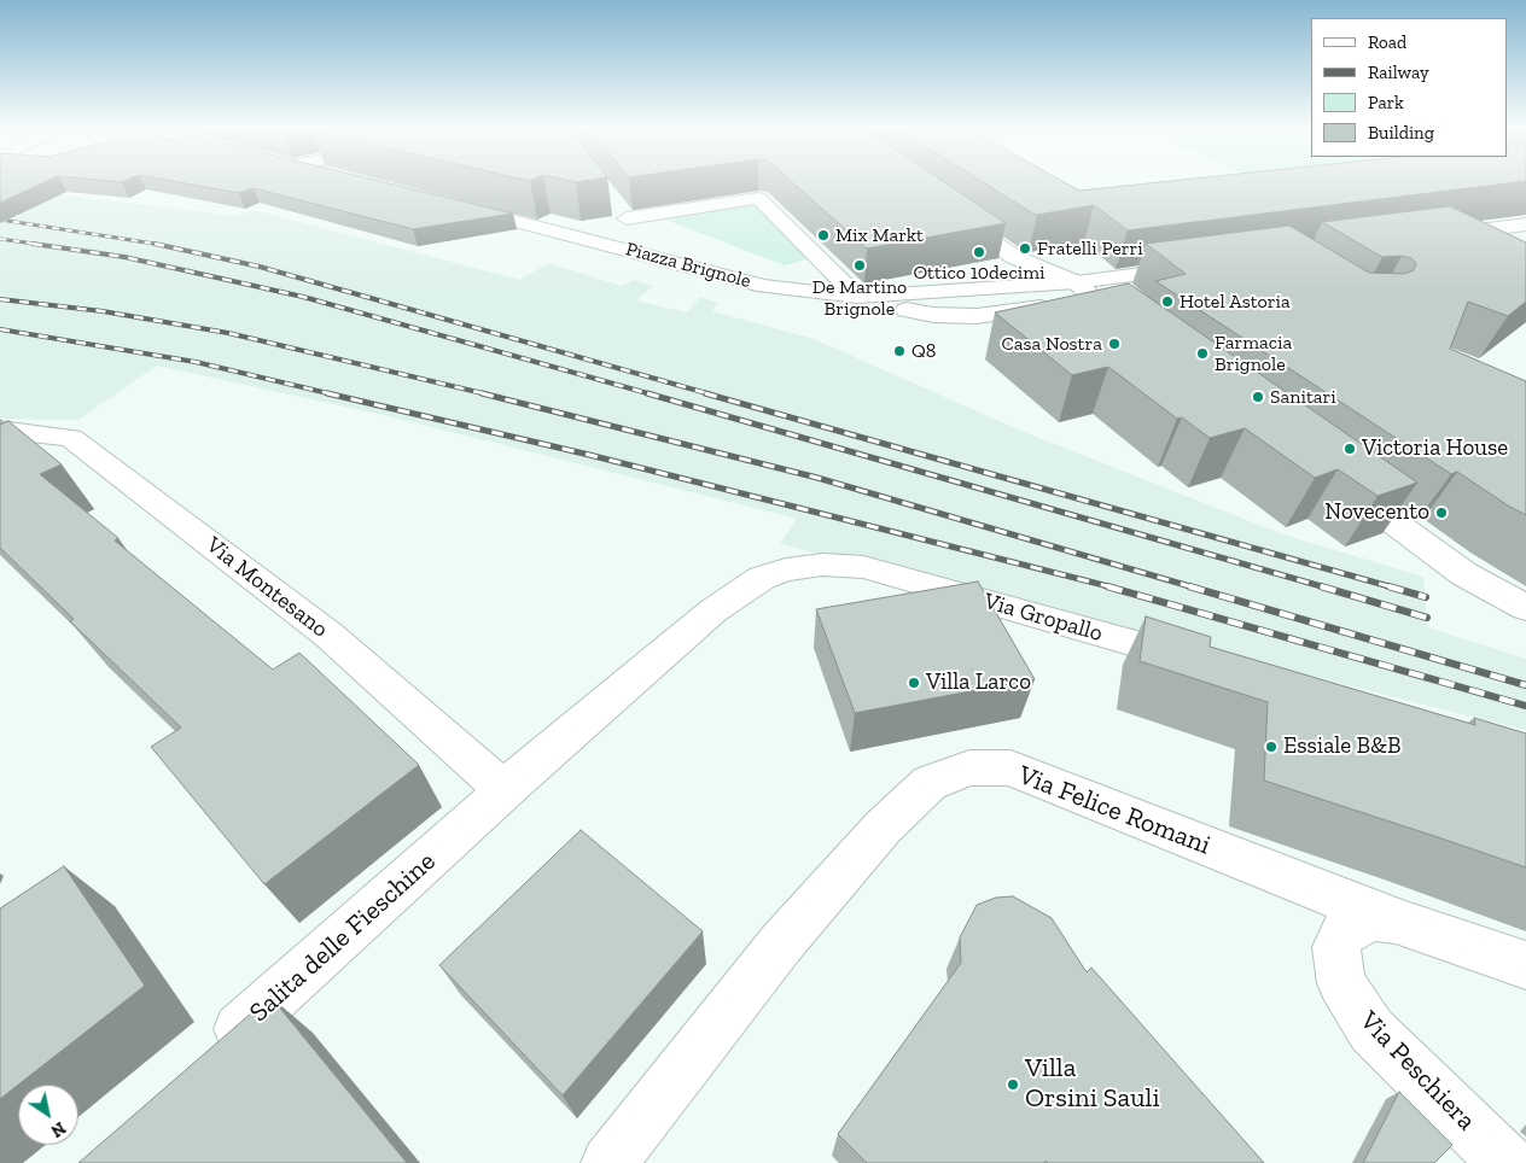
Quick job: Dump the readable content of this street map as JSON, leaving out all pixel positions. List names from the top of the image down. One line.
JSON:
{"streets":{"street":["Piazza Brignole","Via Montesano","Via Gropallo","Via Felice Romani","Salita delle Fieschine","Via Peschiera"]},"crossings":[["Via Montesano","Via Gropallo"],["Via Montesano","Salita delle Fieschine"],["Via Gropallo","Salita delle Fieschine"],["Via Felice Romani","Via Peschiera"]],"places":["Mix Markt","Fratelli Perri","Ottico 10decimi","De Martino Brignole","Hotel Astoria","Casa Nostra","Q8","Farmacia Brignole","Sanitari","Victoria House","Novecento","Villa Larco","Essiale B&B","Villa Orsini Sauli"],"legend":["Road","Railway","Park","Building"],"north":"bottom right"}
